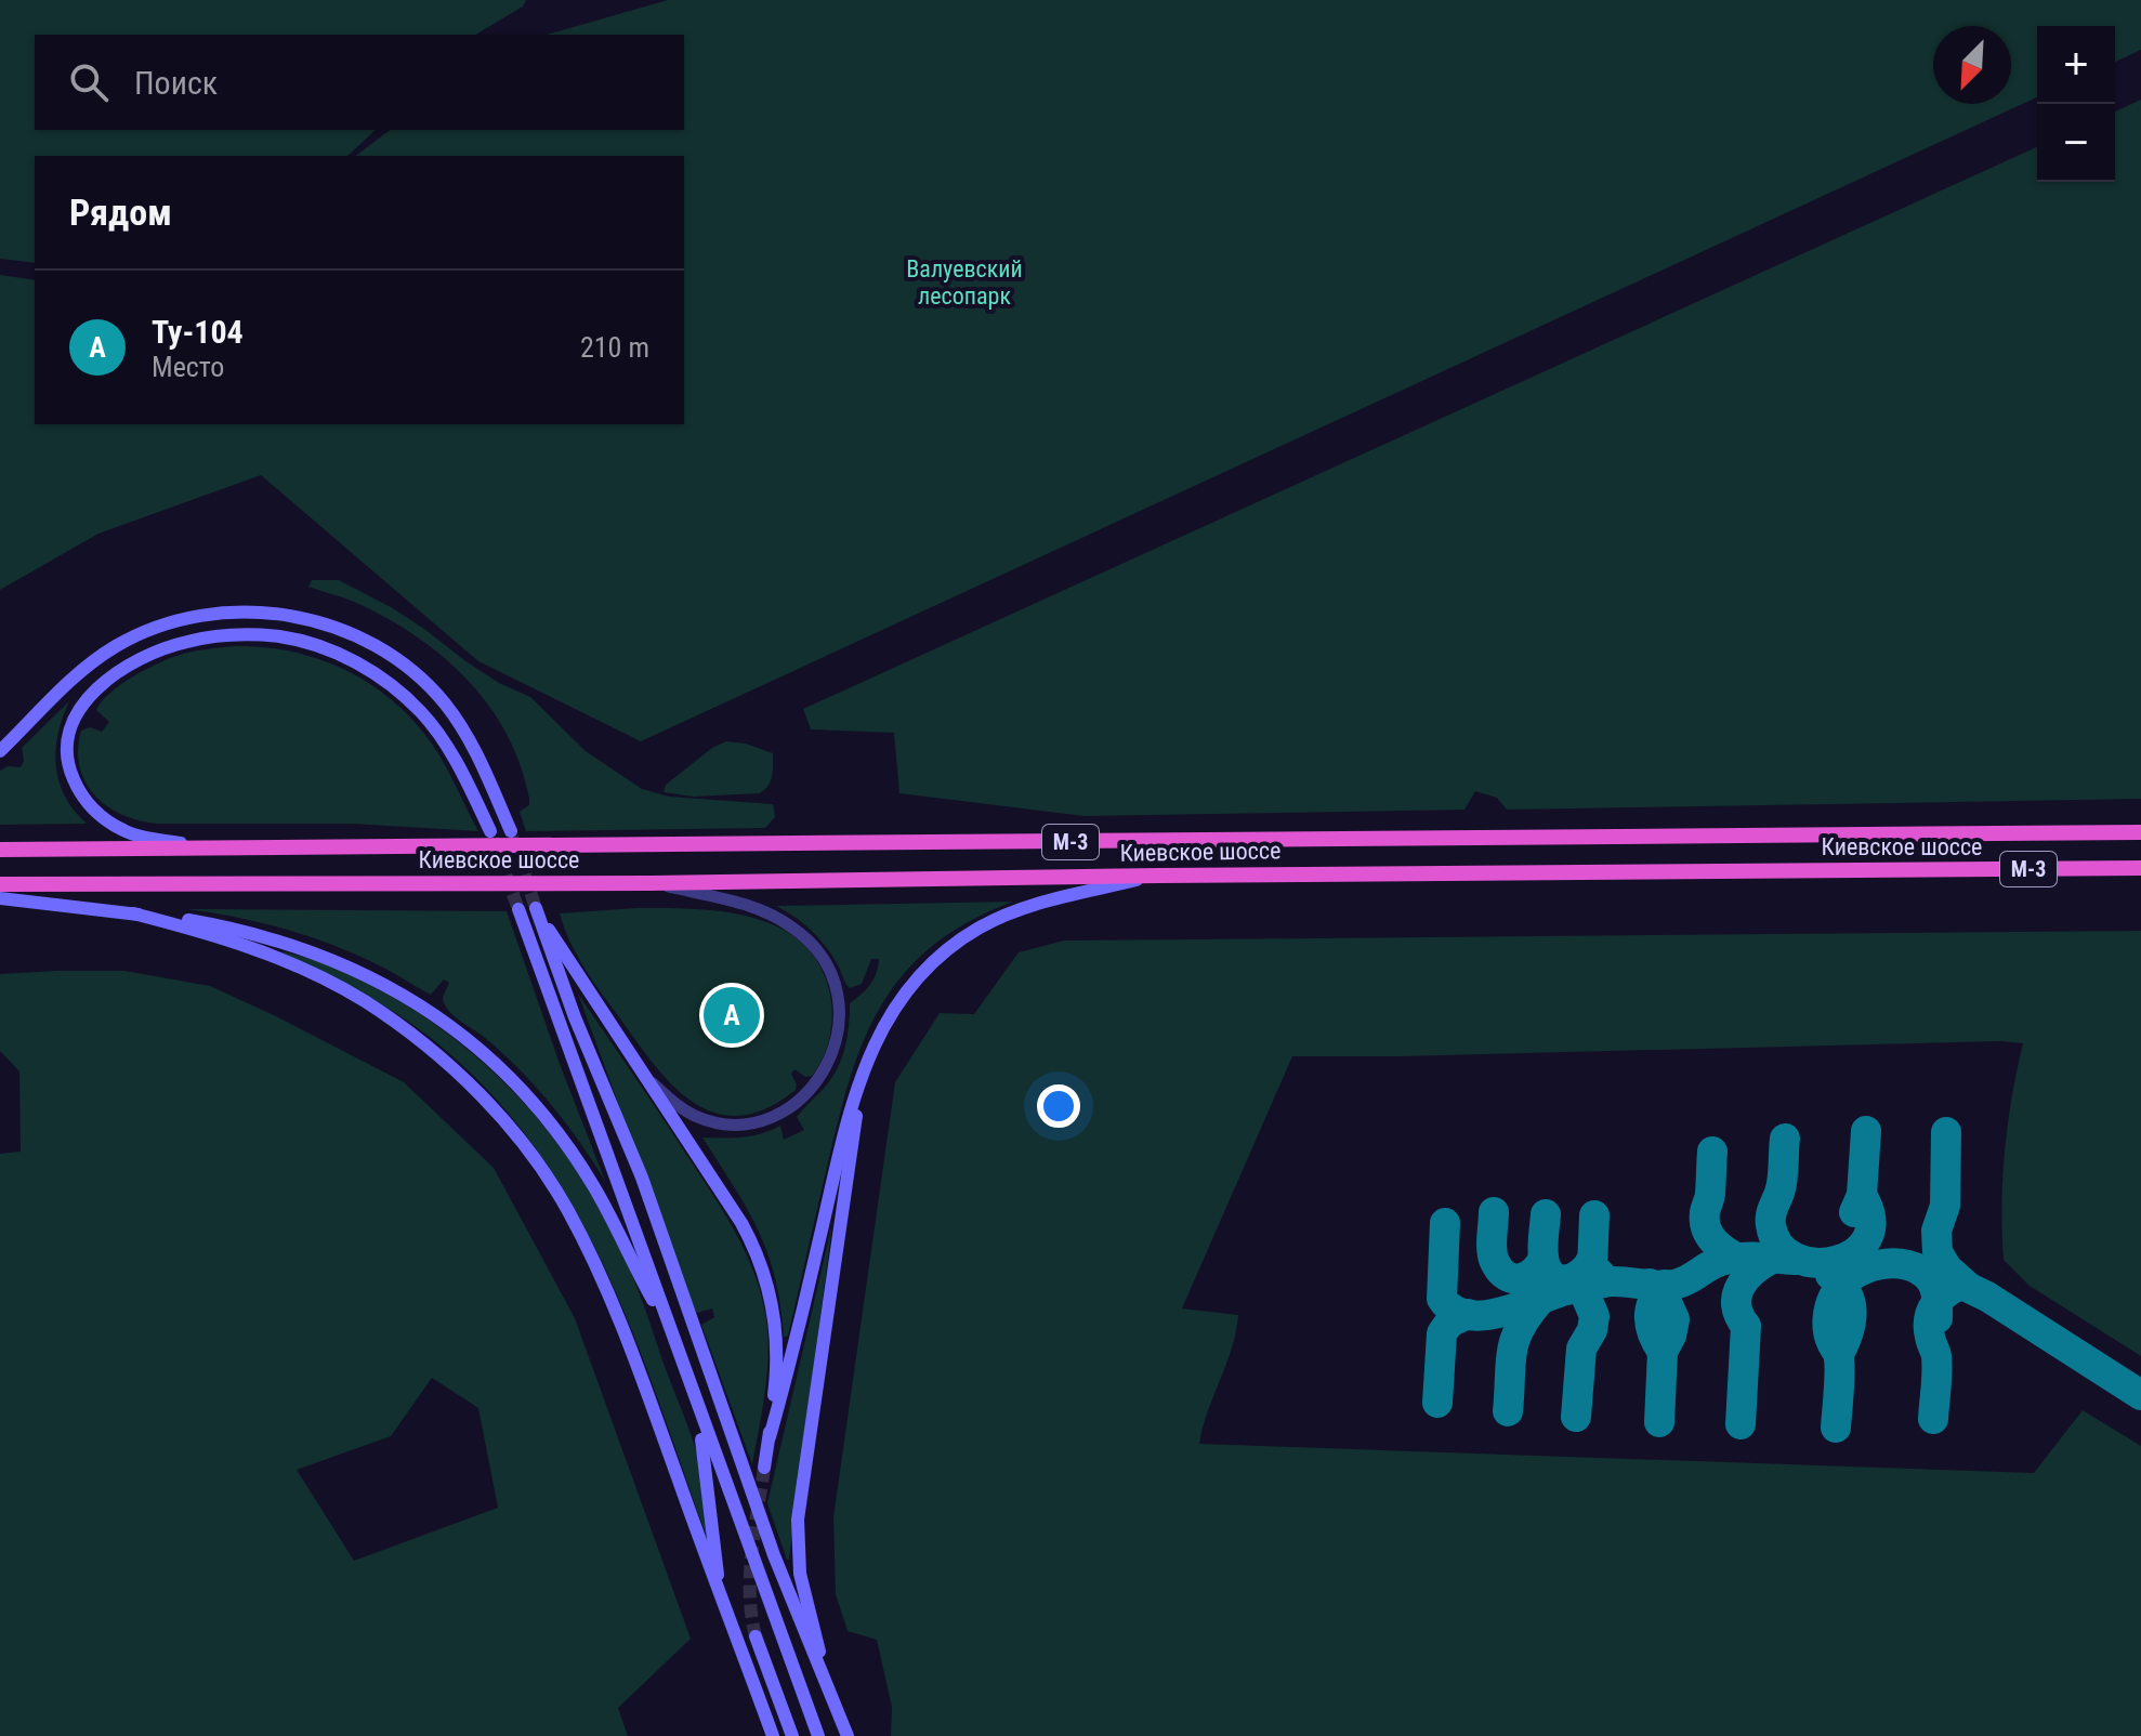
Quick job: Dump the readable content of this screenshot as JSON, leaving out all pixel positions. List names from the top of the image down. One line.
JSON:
{"streets":{"highway":["М-3","Киевское шоссе"]},"parks":["Валуевский лесопарк"],"north":"bottom left","page":{"map_buttons":["+","−"],"search":"Поиск","heading":"Рядом","list":[{"mark":"A","name":"Ту-104","note":"Место","value":"210 m"}],"pins":"A"}}
